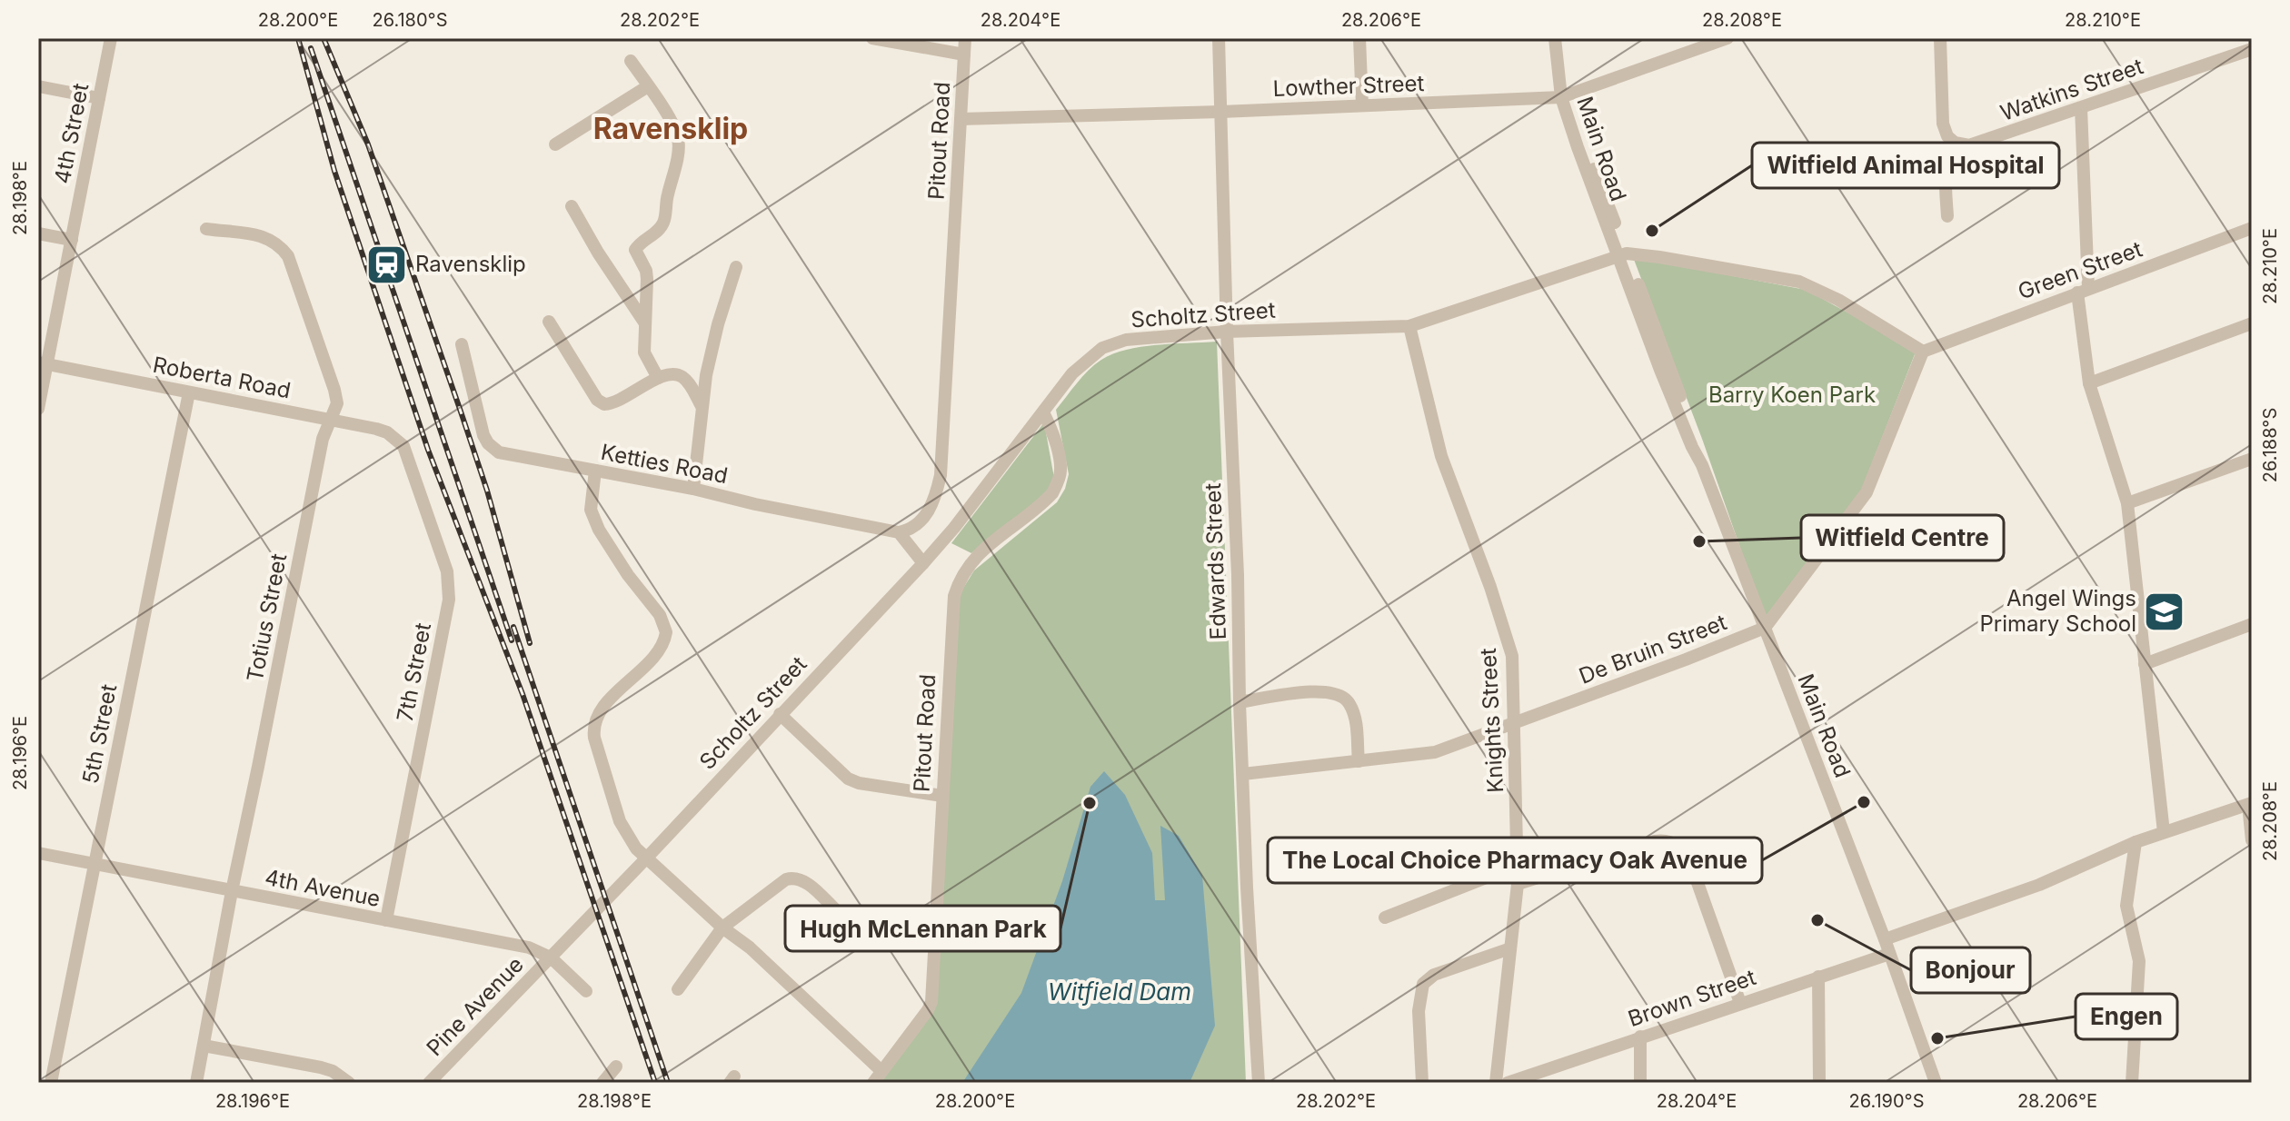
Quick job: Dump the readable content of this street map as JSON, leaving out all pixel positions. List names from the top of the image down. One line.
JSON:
{"streets":{"street":["Lowther Street","Watkins Street","4th Street","Pitout Road","Main Road","Green Street","Scholtz Street","Roberta Road","Ketties Road","Edwards Street","Totius Street","De Bruin Street","7th Street","Knights Street","5th Street","4th Avenue","Brown Street","Pine Avenue"]},"crossings":[["Lowther Street","Pitout Road"],["Lowther Street","Main Road"],["Lowther Street","Edwards Street"],["4th Street","Roberta Road"],["Pitout Road","Scholtz Street"],["Pitout Road","Ketties Road"],["Main Road","Scholtz Street"],["Main Road","De Bruin Street"],["Main Road","Brown Street"],["Green Street","Scholtz Street"],["Scholtz Street","Edwards Street"],["Scholtz Street","Knights Street"],["Scholtz Street","4th Avenue"],["Scholtz Street","Pine Avenue"],["Roberta Road","Totius Street"],["Roberta Road","7th Street"],["Roberta Road","5th Street"],["Edwards Street","De Bruin Street"],["Totius Street","4th Avenue"],["De Bruin Street","Knights Street"],["7th Street","4th Avenue"],["5th Street","4th Avenue"],["4th Avenue","Pine Avenue"]],"districts":["Ravensklip"],"water":["Witfield Dam"],"parks":["Barry Koen Park"],"places":{"other":["Witfield Animal Hospital","Witfield Centre","The Local Choice Pharmacy Oak Avenue","Hugh McLennan Park","Bonjour","Engen"],"station":["Ravensklip"],"school or university":["Angel Wings Primary School"]},"coordinates":["28.200°E","26.180°S","28.202°E","28.204°E","28.206°E","28.208°E","28.210°E","28.198°E","26.188°S","28.196°E","26.190°S"]}
